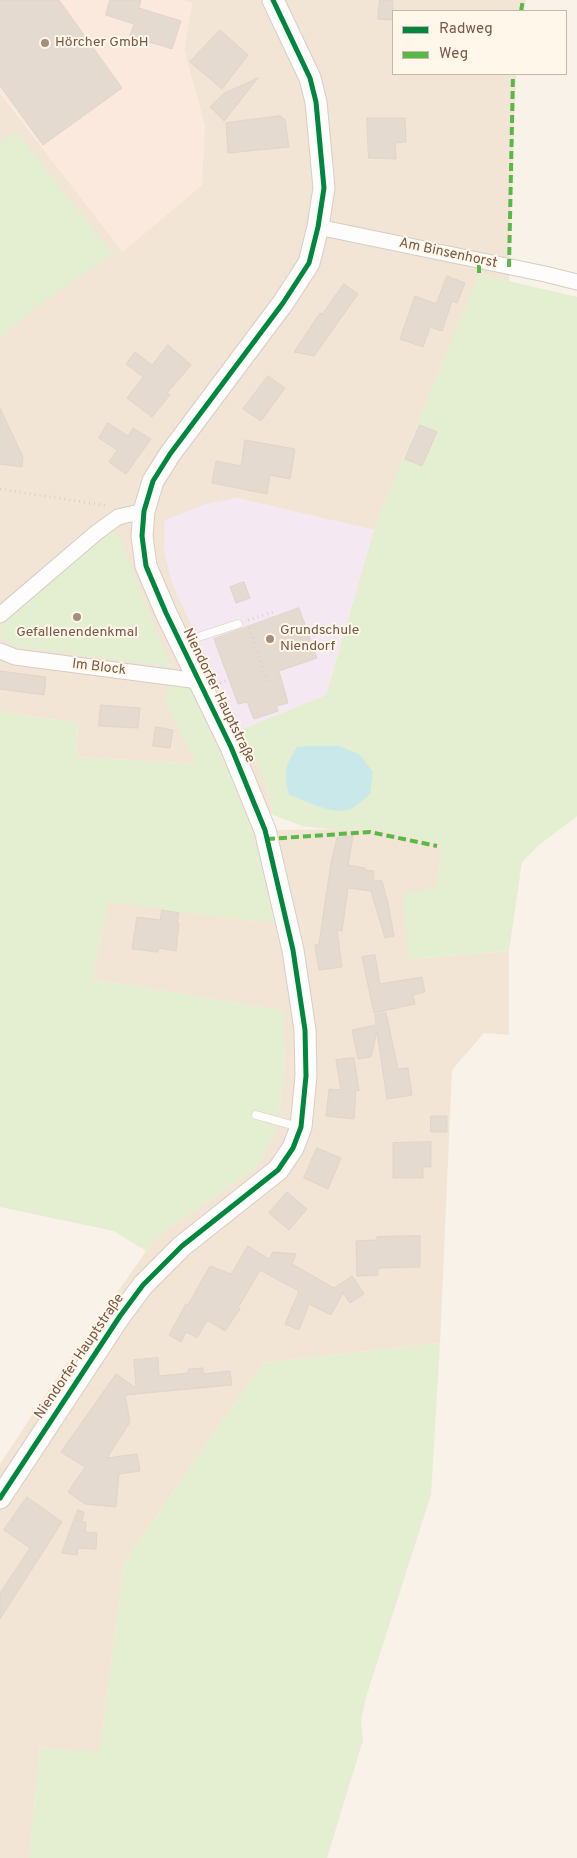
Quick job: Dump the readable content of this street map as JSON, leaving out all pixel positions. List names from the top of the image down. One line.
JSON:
{"streets":{"main road":["Niendorfer Hauptstraße"],"street":["Am Binsenhorst","Im Block"]},"crossings":[["Am Binsenhorst","Niendorfer Hauptstraße"],["Im Block","Niendorfer Hauptstraße"]],"places":["Hörcher GmbH","Gefallenendenkmal","Grundschule Niendorf"],"legend":["Radweg","Weg"]}
